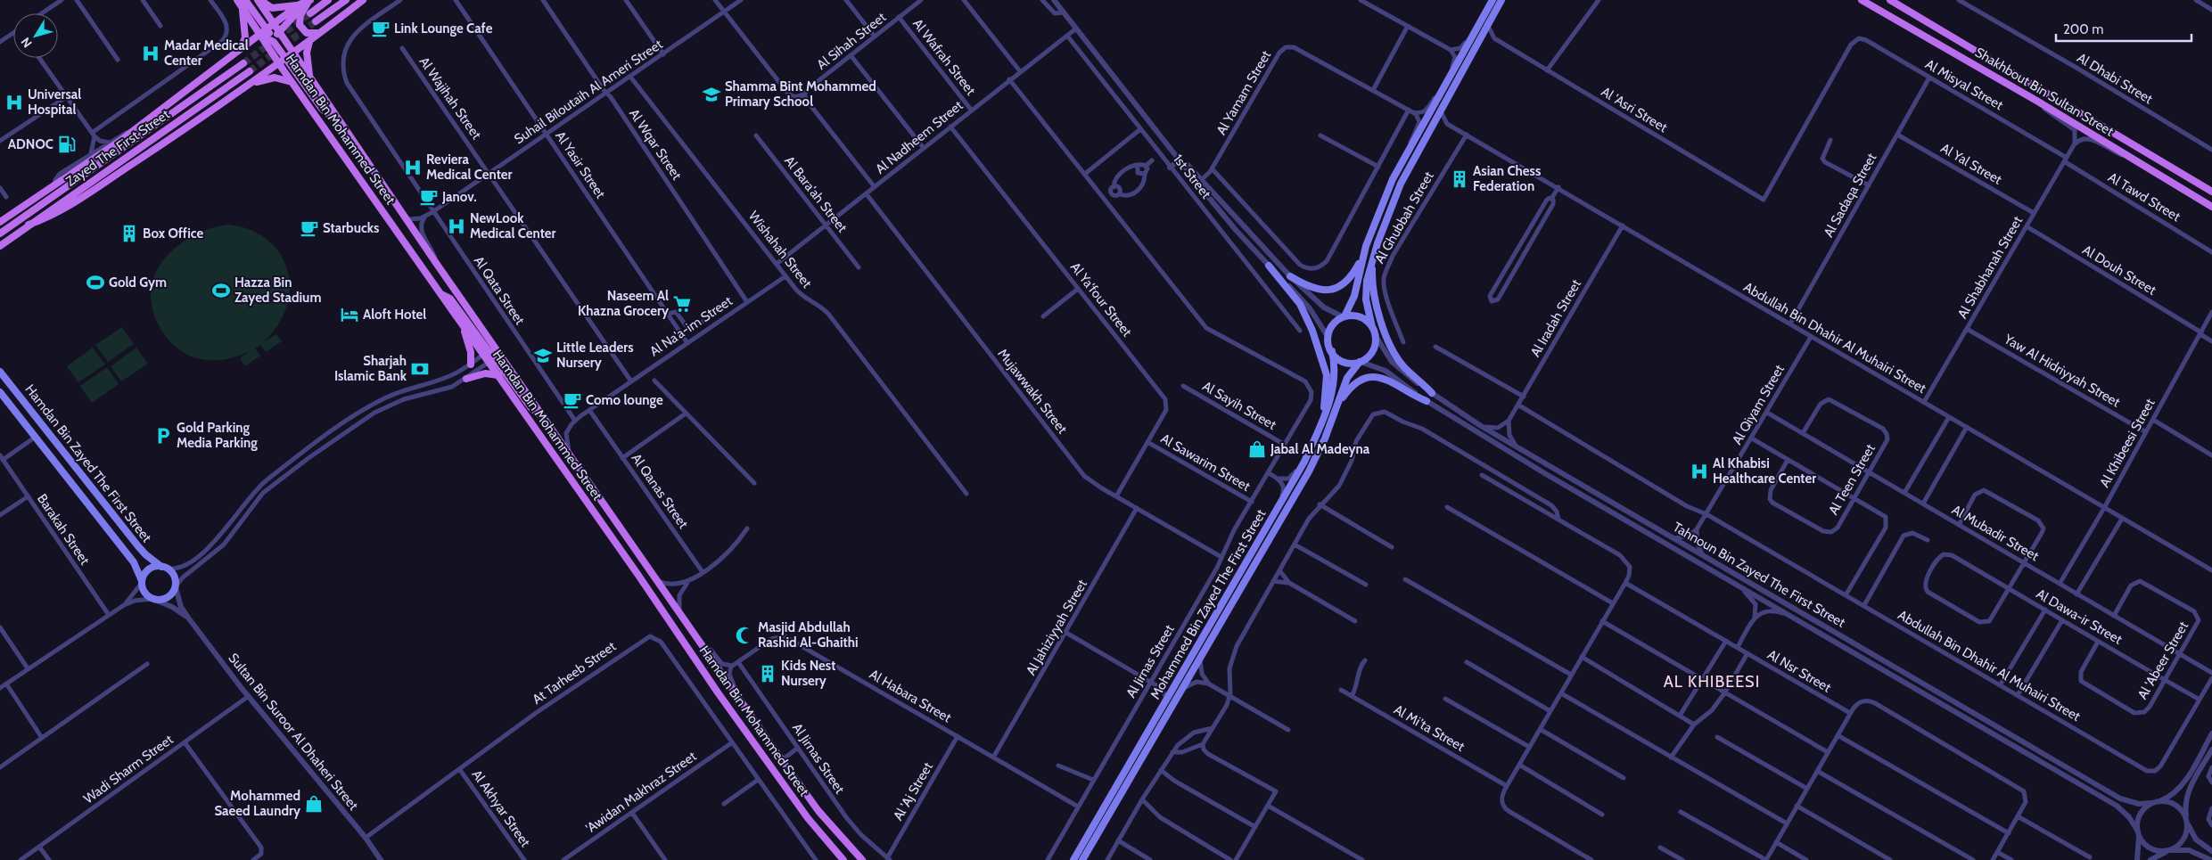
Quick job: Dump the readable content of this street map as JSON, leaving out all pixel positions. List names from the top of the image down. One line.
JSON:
{"streets":{"main road":["Shakhbout Bin Sultan Street","Hamdan Bin Mohammed Street","Zayed The First Street","Hamdan Bin Zayed The First Street","Mohammed Bin Zayed The First Street"],"street":["Al Sihah Street","Al Wafrah Street","Al Dhabi Street","Al Misyal Street","Suhail Biloutaih Al Ameri Street","Al Yamam Street","Al Wajihah Street","Al 'Asri Street","Al Nadheem Street","Al Wqar Street","Al Yal Street","Al Yasir Street","1st Street","Al Bara'ah Street","Al Sadaqa Street","Al Tawd Street","Al Ghubbah Street","Wishahah Street","Al Shabhanah Street","Al Douh Street","Al Qata Street","Al Ya'four Street","Al Iradah Street","Al Na'a-im Street","Abdullah Bin Dhahir Al Muhairi Street","Yaw Al Hidriyyah Street","Mujawwakh Street","Al Qiyam Street","Al Sayih Street","Al Khibeesi Street","Al Sawarim Street","Al Teen Street","Al Qanas Street","Barakah Street","Al Mubadir Street","Tahnoun Bin Zayed The First Street","Al Dawa-ir Street","Al Jahiziyyah Street","Al 'Abeer Street","Al Jirnas Street","Al Nsr Street","At Tarheeb Street","Al Habara Street","Al Mi'ta Street","Sultan Bin Suroor Al Dhaheri Street","Wadi Sharm Street","Al 'Aj Street","'Awidan Makhraz Street","Al Akhyar Street"]},"crossings":[["Al Sihah Street","Al Wafrah Street"],["Al Wafrah Street","Al Nadheem Street"],["Al Misyal Street","Al 'Asri Street"],["Al Misyal Street","Al Sadaqa Street"],["Al Misyal Street","Al Tawd Street"],["Al Misyal Street","Al Shabhanah Street"],["Suhail Biloutaih Al Ameri Street","Al Wajihah Street"],["Suhail Biloutaih Al Ameri Street","Hamdan Bin Mohammed Street"],["Suhail Biloutaih Al Ameri Street","Al Wqar Street"],["Suhail Biloutaih Al Ameri Street","Al Yasir Street"],["Suhail Biloutaih Al Ameri Street","Wishahah Street"],["Suhail Biloutaih Al Ameri Street","Al Qata Street"],["Al Wajihah Street","Al Na'a-im Street"],["Al Nadheem Street","1st Street"],["Al Nadheem Street","Al Bara'ah Street"],["Al Nadheem Street","Wishahah Street"],["Al Nadheem Street","Al Ya'four Street"],["Al Nadheem Street","Mujawwakh Street"],["Al Wqar Street","Al Na'a-im Street"],["Al Yal Street","Al Sadaqa Street"],["Al Yal Street","Al Shabhanah Street"],["Al Yasir Street","Al Na'a-im Street"],["Al Sadaqa Street","Abdullah Bin Dhahir Al Muhairi Street"],["Al Tawd Street","Al Shabhanah Street"],["Al Ghubbah Street","Abdullah Bin Dhahir Al Muhairi Street"],["Wishahah Street","Al Na'a-im Street"],["Al Shabhanah Street","Al Douh Street"],["Al Shabhanah Street","Abdullah Bin Dhahir Al Muhairi Street"],["Al Shabhanah Street","Yaw Al Hidriyyah Street"],["Al Douh Street","Al Khibeesi Street"],["Al Qata Street","Al Na'a-im Street"],["Al Ya'four Street","Mujawwakh Street"],["Al Ya'four Street","Al Sawarim Street"],["Al Iradah Street","Abdullah Bin Dhahir Al Muhairi Street"],["Al Na'a-im Street","Al Qanas Street"],["Abdullah Bin Dhahir Al Muhairi Street","Al Qiyam Street"],["Abdullah Bin Dhahir Al Muhairi Street","Al Khibeesi Street"],["Abdullah Bin Dhahir Al Muhairi Street","Al Dawa-ir Street"],["Yaw Al Hidriyyah Street","Al Khibeesi Street"],["Mujawwakh Street","Al Jahiziyyah Street"],["Mujawwakh Street","Al Jirnas Street"],["Al Qiyam Street","Al Mubadir Street"],["Al Sayih Street","Al Jirnas Street"],["Al Khibeesi Street","Al Mubadir Street"],["Al Sawarim Street","Al Jirnas Street"],["Hamdan Bin Zayed The First Street","Sultan Bin Suroor Al Dhaheri Street"],["Al Teen Street","Al Mubadir Street"],["Al Mubadir Street","Al 'Abeer Street"],["Tahnoun Bin Zayed The First Street","Mohammed Bin Zayed The First Street"],["Al Dawa-ir Street","Al 'Abeer Street"],["Al Jahiziyyah Street","Al Habara Street"],["Al Jirnas Street","Al Habara Street"],["Al Jirnas Street","Al 'Aj Street"],["At Tarheeb Street","Sultan Bin Suroor Al Dhaheri Street"],["At Tarheeb Street","'Awidan Makhraz Street"],["At Tarheeb Street","Al Akhyar Street"],["Al Habara Street","Al 'Aj Street"],["Sultan Bin Suroor Al Dhaheri Street","Wadi Sharm Street"]],"districts":["AL KHIBEESI"],"places":{"cafe":["Link Lounge Cafe","Janov.","Starbucks","Como lounge"],"hospital":["Madar Medical Center","Universal Hospital","Reviera Medical Center","NewLook Medical Center","Al Khabisi Healthcare Center"],"school or university":["Shamma Bint Mohammed Primary School","Little Leaders Nursery"],"fuel station":["ADNOC"],"building":["Asian Chess Federation","Box Office","Kids Nest Nursery"],"sports":["Gold Gym","Hazza Bin Zayed Stadium"],"supermarket":["Naseem Al Khazna Grocery"],"hotel":["Aloft Hotel"],"bank":["Sharjah Islamic Bank"],"parking":["Gold Parking Media Parking"],"shop":["Jabal Al Madeyna","Mohammed Saeed Laundry"],"mosque":["Masjid Abdullah Rashid Al-Ghaithi"]},"scale_bar":"200 m","north":"bottom left"}
